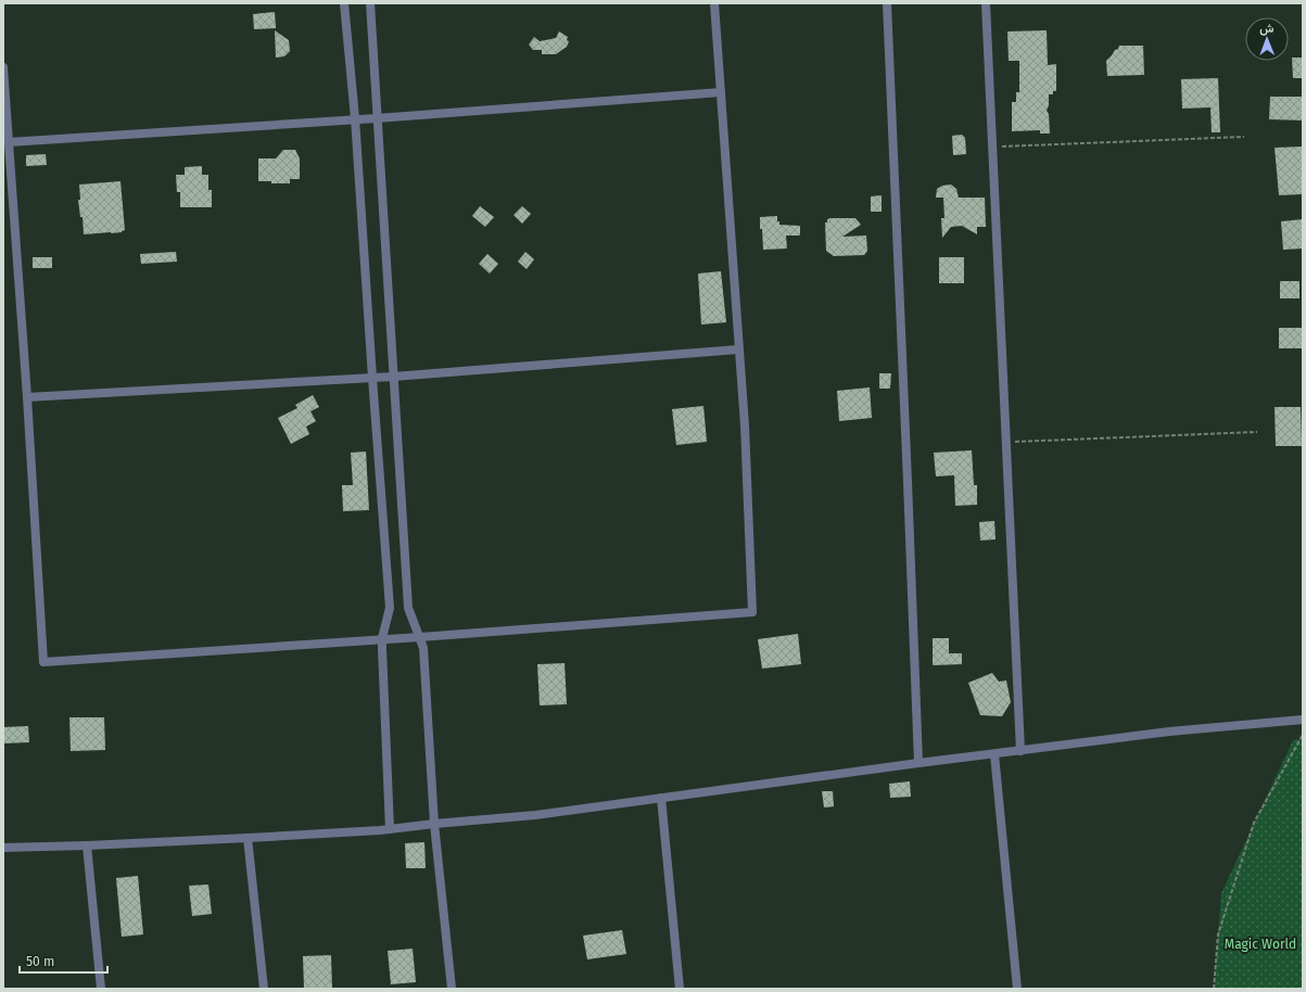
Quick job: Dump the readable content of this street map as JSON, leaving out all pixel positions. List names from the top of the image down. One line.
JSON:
{"parks":["Magic World"],"scale_bar":"50 m","north":"top"}
